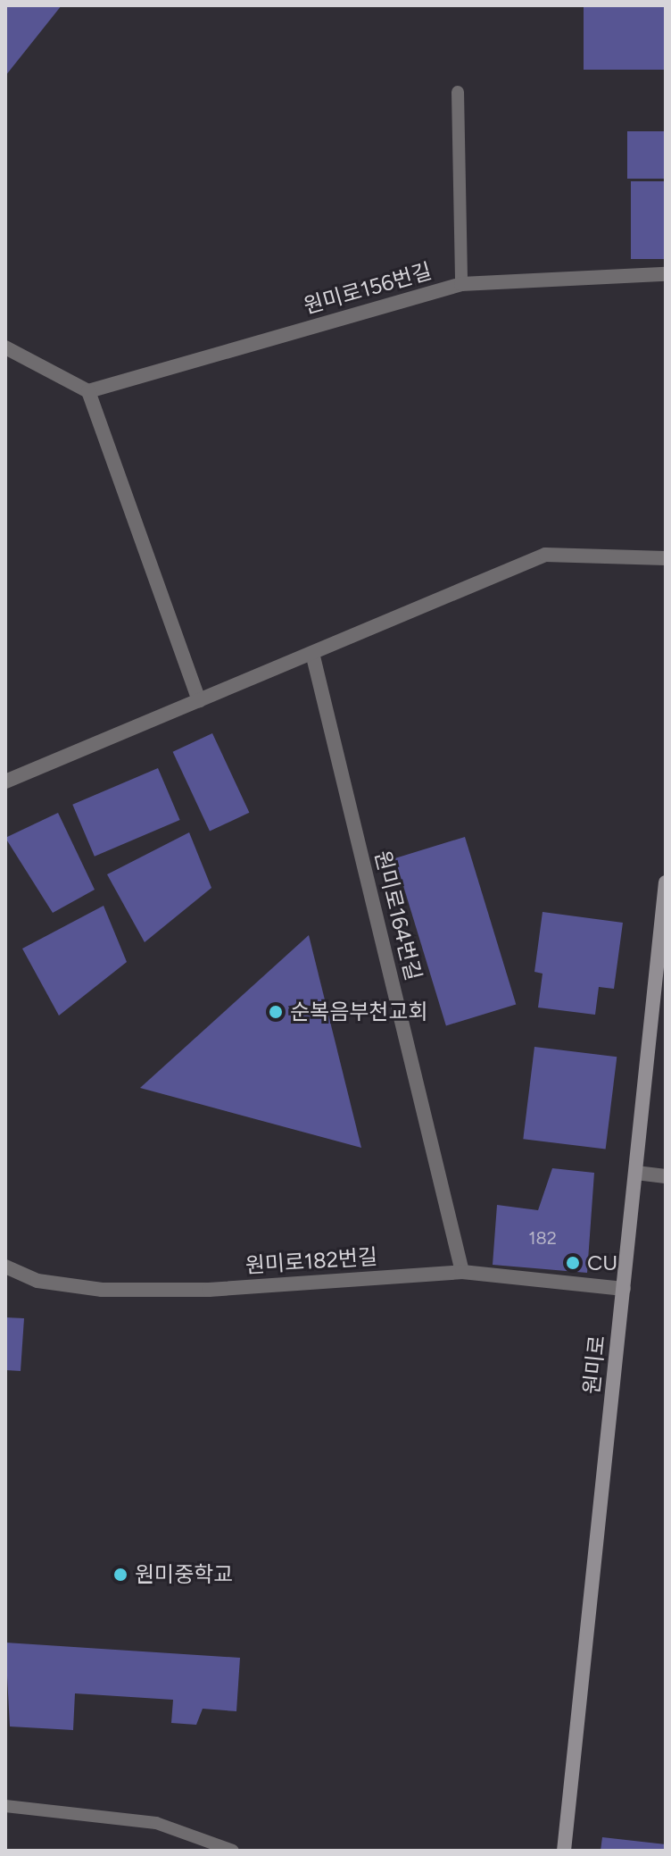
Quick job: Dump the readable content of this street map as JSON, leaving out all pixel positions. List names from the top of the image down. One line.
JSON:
{"streets":{"street":["원미로156번길","원미로164번길","원미로182번길","원미로"]},"crossings":[["원미로164번길","원미로182번길"],["원미로182번길","원미로"]],"places":["순복음부천교회","CU","원미중학교"],"house_numbers":["182"]}
